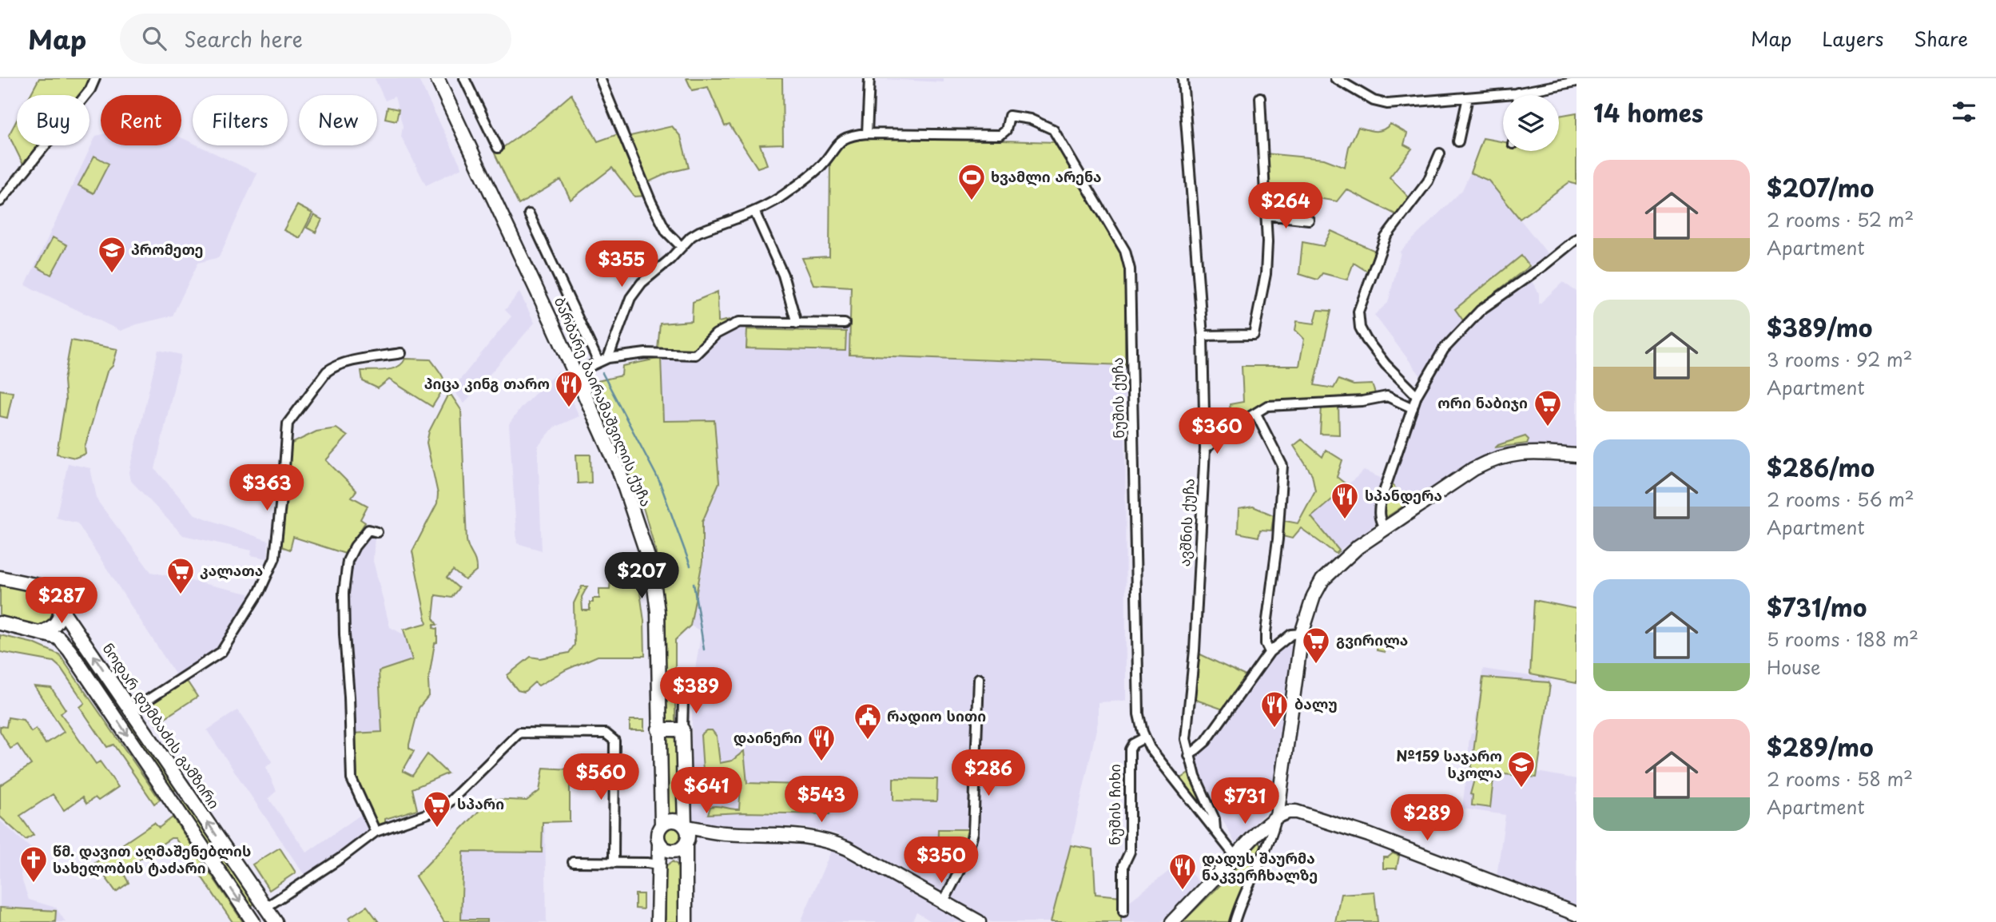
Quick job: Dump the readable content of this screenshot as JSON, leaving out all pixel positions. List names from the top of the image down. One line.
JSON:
{"streets":{"street":["ნუშის ქუჩა","ბარბარე ბაირამაშვილის ქუჩა","ავშნის ქუჩა","ნოდარ დუმბაძის გამზირი","ნუშის ჩიხი"]},"crossings":[["ნუშის ქუჩა","ავშნის ქუჩა"],["ნუშის ქუჩა","ნუშის ჩიხი"]],"places":{"sports":["ხვამლი არენა"],"school or university":["პრომეთე","№159 საჯარო სკოლა"],"restaurant":["პიცა კინგ თარო","სპანდერა","ბალუ","დაინერი","დადუს შაურმა ნაკვერჩხალზე"],"supermarket":["ორი ნაბიჯი","კალათა","გვირილა","სპარი"],"public building":["რადიო სითი"],"church":["წმ. დავით აღმაშენებლის სახელობის ტაძარი"]},"page":{"header":"Map","search":"Search here","nav":["Map","Layers","Share"],"heading":"14 homes","chip":["Buy","Rent","Filters","New"],"list":[{"name":"$207/mo","note":"2 rooms · 52 m² · Apartment"},{"name":"$389/mo","note":"3 rooms · 92 m² · Apartment"},{"name":"$286/mo","note":"2 rooms · 56 m² · Apartment"},{"name":"$731/mo","note":"5 rooms · 188 m² · House"},{"name":"$289/mo","note":"2 rooms · 58 m² · Apartment"}],"price":["$264","$355","$360","$363","$207","$287","$389","$286","$560","$641","$543","$731","$289","$350"]}}
